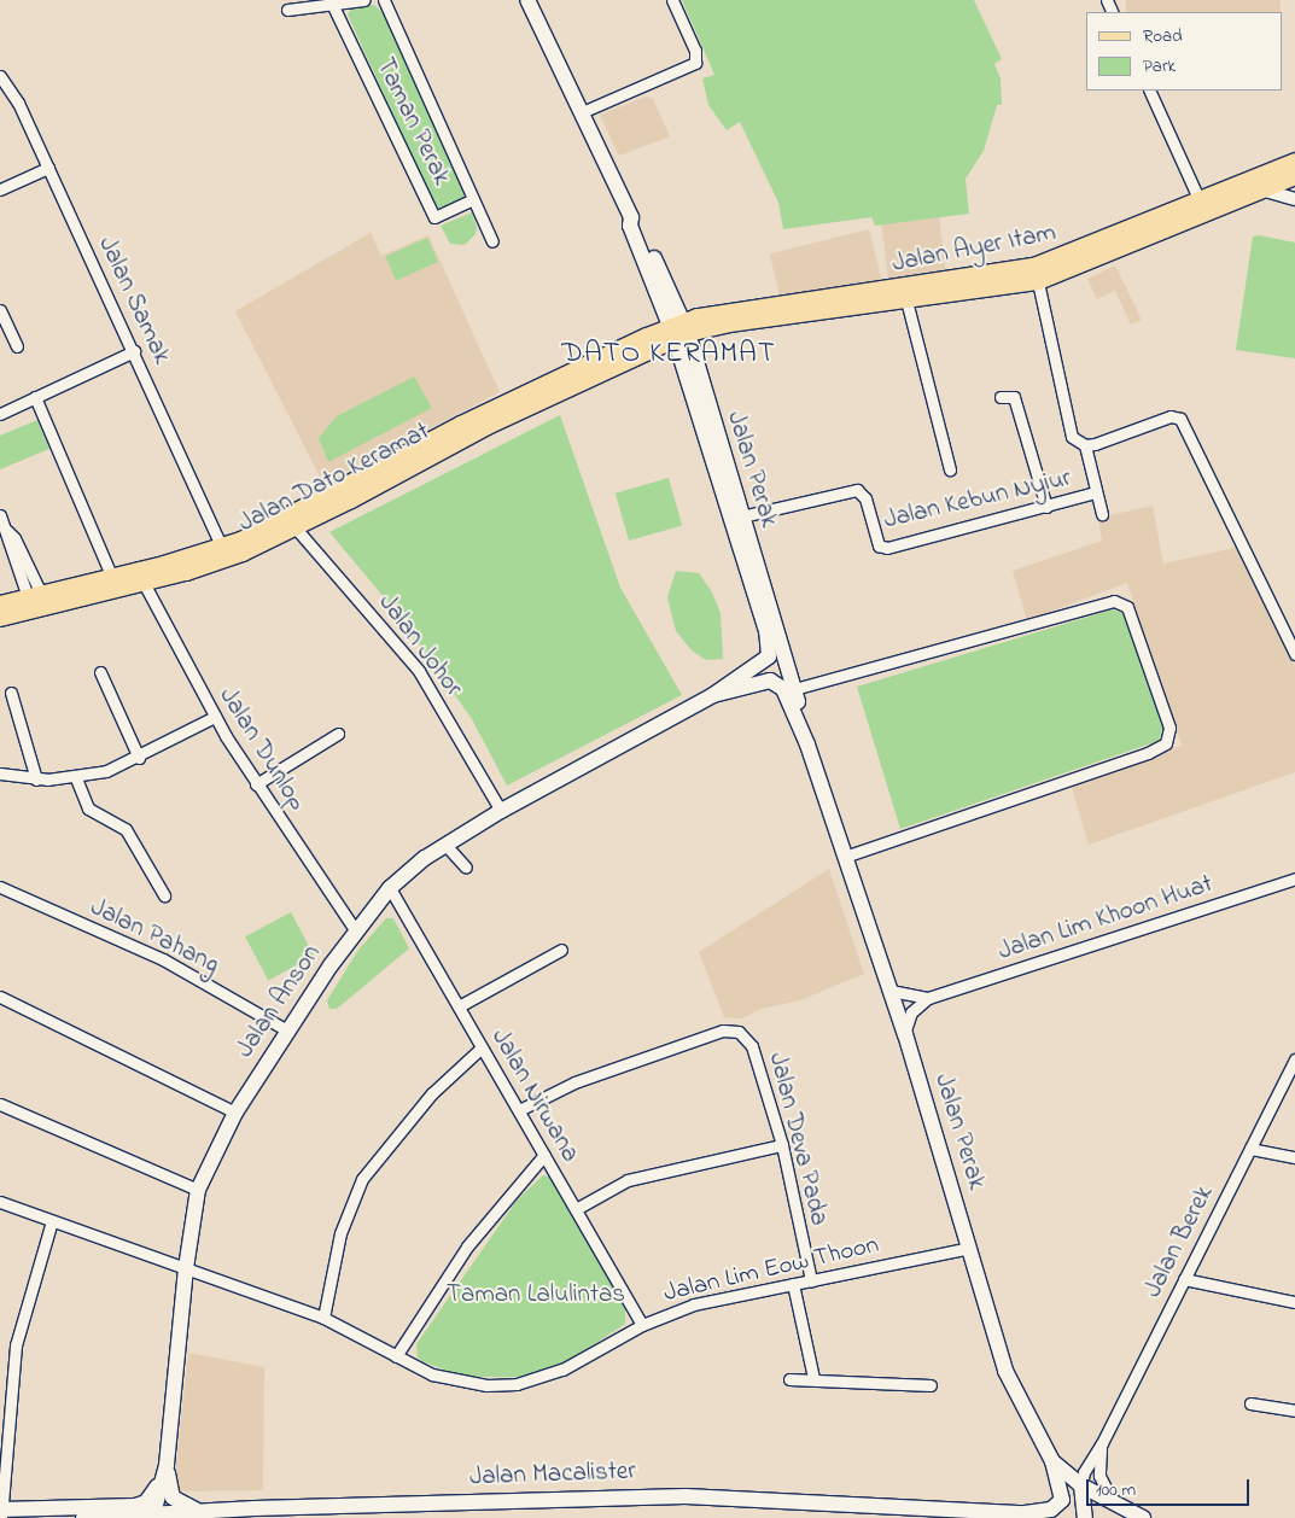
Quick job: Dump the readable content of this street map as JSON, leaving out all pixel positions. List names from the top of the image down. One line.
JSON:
{"streets":{"main road":["Jalan Ayer Itam","Jalan Perak","Jalan Dato Keramat","Jalan Anson","Jalan Macalister"],"street":["Taman Perak","Jalan Samak","Jalan Kebun Nyiur","Jalan Johor","Jalan Dunlop","Jalan Lim Khoon Huat","Jalan Pahang","Jalan Nirwana","Jalan Deva Pada","Jalan Berek","Jalan Lim Eow Thoon"]},"crossings":[["Jalan Ayer Itam","Jalan Perak"],["Jalan Ayer Itam","Jalan Dato Keramat"],["Jalan Samak","Jalan Dato Keramat"],["Jalan Perak","Jalan Dato Keramat"],["Jalan Perak","Jalan Kebun Nyiur"],["Jalan Perak","Jalan Anson"],["Jalan Perak","Jalan Berek"],["Jalan Perak","Jalan Lim Eow Thoon"],["Jalan Dato Keramat","Jalan Johor"],["Jalan Dato Keramat","Jalan Dunlop"],["Jalan Johor","Jalan Anson"],["Jalan Dunlop","Jalan Anson"],["Jalan Pahang","Jalan Anson"],["Jalan Anson","Jalan Nirwana"],["Jalan Anson","Jalan Lim Eow Thoon"],["Jalan Anson","Jalan Macalister"],["Jalan Nirwana","Jalan Deva Pada"],["Jalan Nirwana","Jalan Lim Eow Thoon"],["Jalan Deva Pada","Jalan Lim Eow Thoon"]],"districts":["DATO KERAMAT"],"parks":["Taman Lalulintas"],"legend":["Road","Park"],"scale_bar":"100 m"}
